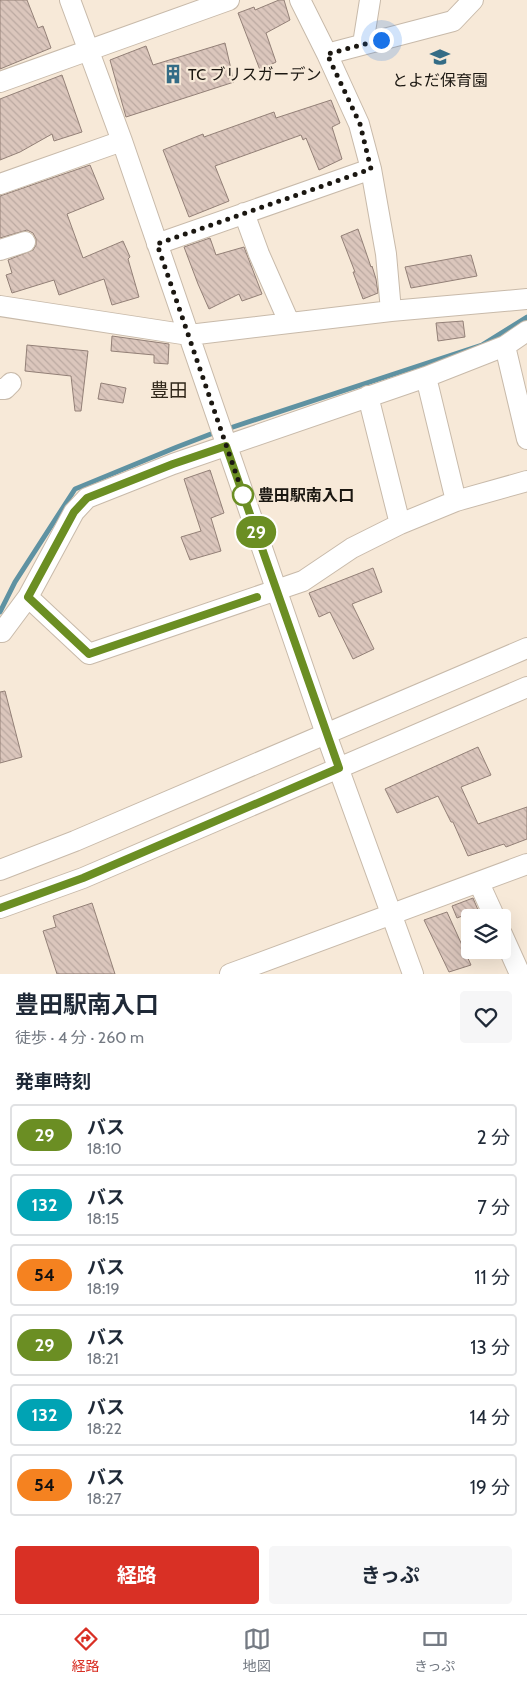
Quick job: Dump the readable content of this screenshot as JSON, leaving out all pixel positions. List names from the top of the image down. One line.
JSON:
{"districts":["豊田"],"places":{"school or university":["とよだ保育園"],"building":["TC ブリスガーデン"],"other":["豊田駅南入口"]},"lines":["bus line 29"],"page":{"on_map":"29","heading":[["豊田駅南入口","徒歩 · 4 分 · 260 m"],"発車時刻"],"list":[{"mark":"29","name":"バス","note":"18:10","value":"2 分"},{"mark":"132","name":"バス","note":"18:15","value":"7 分"},{"mark":"54","name":"バス","note":"18:19","value":"11 分"},{"mark":"29","name":"バス","note":"18:21","value":"13 分"},{"mark":"132","name":"バス","note":"18:22","value":"14 分"},{"mark":"54","name":"バス","note":"18:27","value":"19 分"}],"buttons":["経路","きっぷ"],"tabs":["経路","地図","きっぷ"]}}
